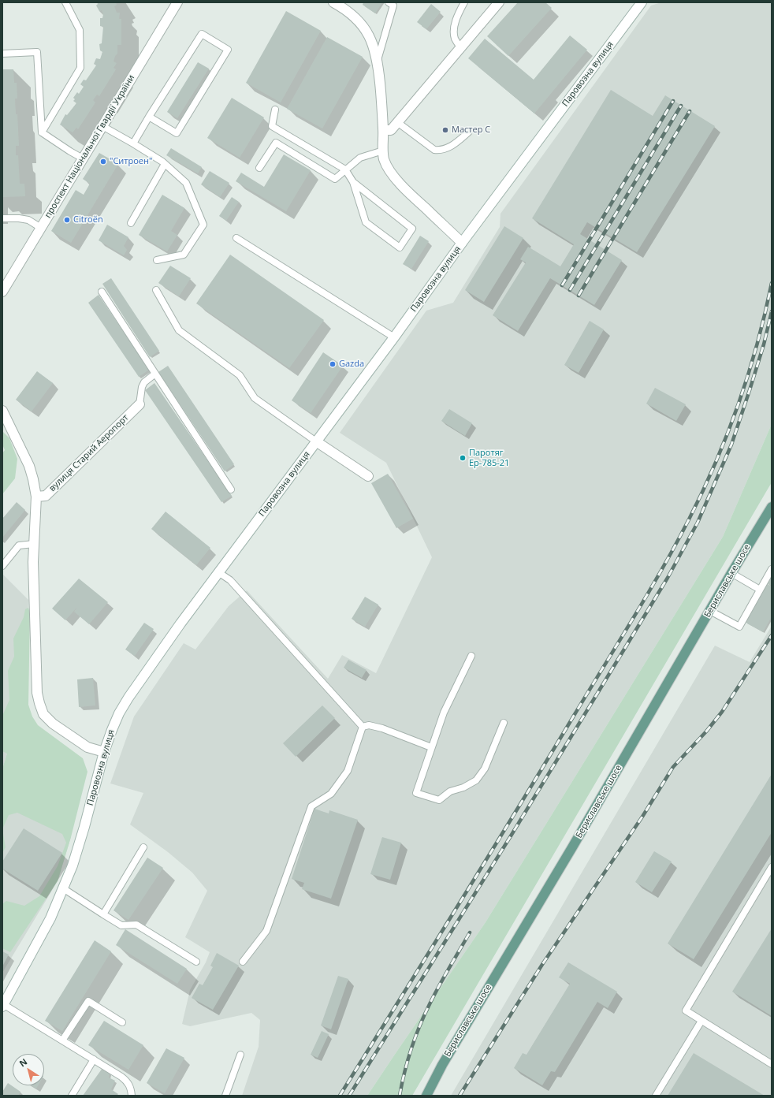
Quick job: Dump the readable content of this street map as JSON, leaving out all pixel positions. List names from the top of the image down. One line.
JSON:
{"streets":{"main road":["Бериславське шосе"],"street":["Паровозна вулиця","проспект Національної Гвардії України","вулиця Старий Аеропорт"]},"places":["Мастер С","\"Ситроен\"","Citroën","Gazda","Паротяг Ер-785-21"],"north":"top left"}
